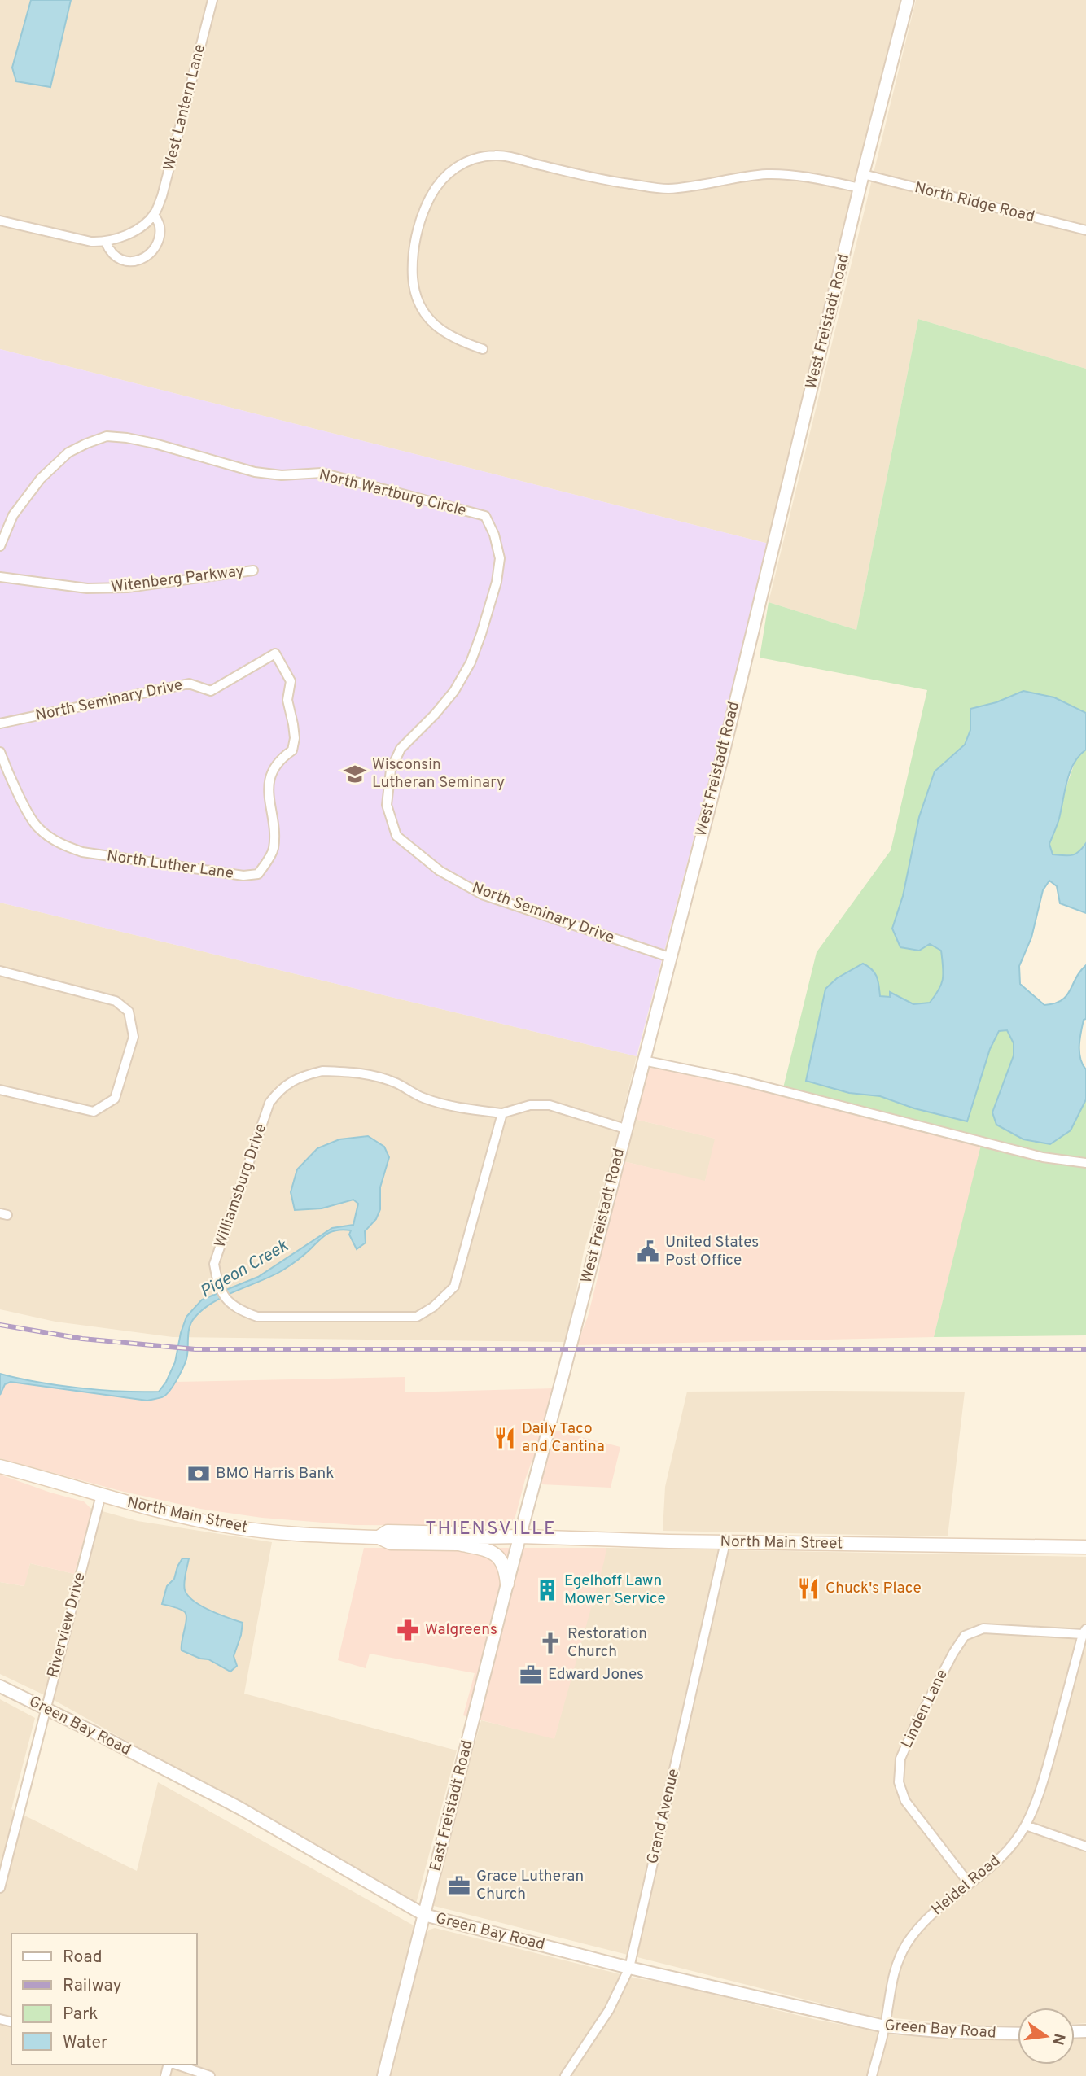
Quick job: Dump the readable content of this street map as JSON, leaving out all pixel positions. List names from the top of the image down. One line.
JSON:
{"streets":{"main road":["North Main Street"],"street":["West Lantern Lane","North Ridge Road","West Freistadt Road","North Wartburg Circle","Witenberg Parkway","North Seminary Drive","North Luther Lane","Williamsburg Drive","Riverview Drive","Linden Lane","Green Bay Road","East Freistadt Road","Grand Avenue","Heidel Road"]},"crossings":[["North Ridge Road","West Freistadt Road"],["West Freistadt Road","North Seminary Drive"],["West Freistadt Road","Williamsburg Drive"],["West Freistadt Road","North Main Street"],["West Freistadt Road","East Freistadt Road"],["North Wartburg Circle","North Seminary Drive"],["North Seminary Drive","North Luther Lane"],["North Main Street","Riverview Drive"],["North Main Street","East Freistadt Road"],["North Main Street","Grand Avenue"],["Riverview Drive","Green Bay Road"],["Linden Lane","Heidel Road"],["Green Bay Road","East Freistadt Road"],["Green Bay Road","Grand Avenue"],["Green Bay Road","Heidel Road"]],"districts":["THIENSVILLE"],"water":["Pigeon Creek"],"places":{"school or university":["Wisconsin Lutheran Seminary"],"public building":["United States Post Office"],"restaurant":["Daily Taco and Cantina","Chuck's Place"],"bank":["BMO Harris Bank"],"building":["Egelhoff Lawn Mower Service"],"pharmacy":["Walgreens"],"church":["Restoration Church"],"office":["Edward Jones","Grace Lutheran Church"]},"legend":["Road","Railway","Park","Water"],"north":"right"}
